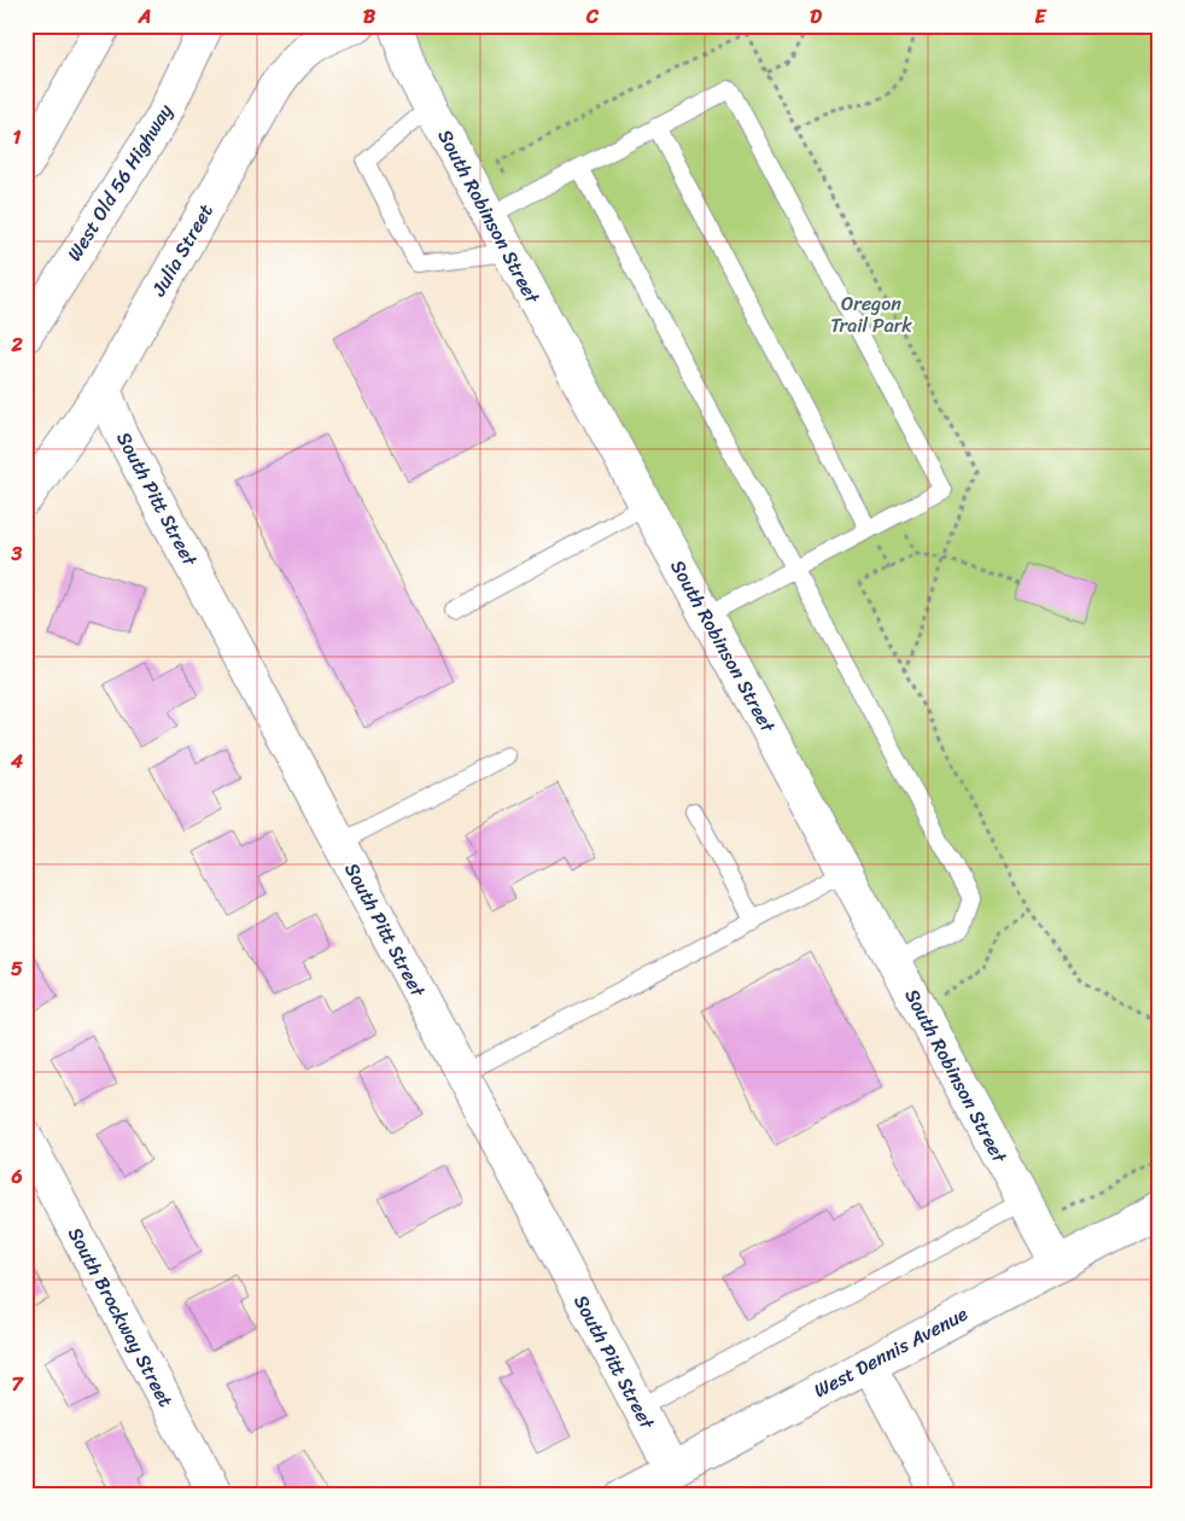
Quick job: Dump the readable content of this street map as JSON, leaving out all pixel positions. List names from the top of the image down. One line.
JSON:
{"streets":{"street":["West Old 56 Highway","South Robinson Street","Julia Street","South Pitt Street","South Brockway Street","West Dennis Avenue"]},"crossings":[["South Robinson Street","West Dennis Avenue"],["Julia Street","South Pitt Street"],["South Pitt Street","West Dennis Avenue"]],"parks":["Oregon Trail Park"],"grid":{"columns":["A","B","C","D","E"],"rows":["1","2","3","4","5","6","7"]}}
